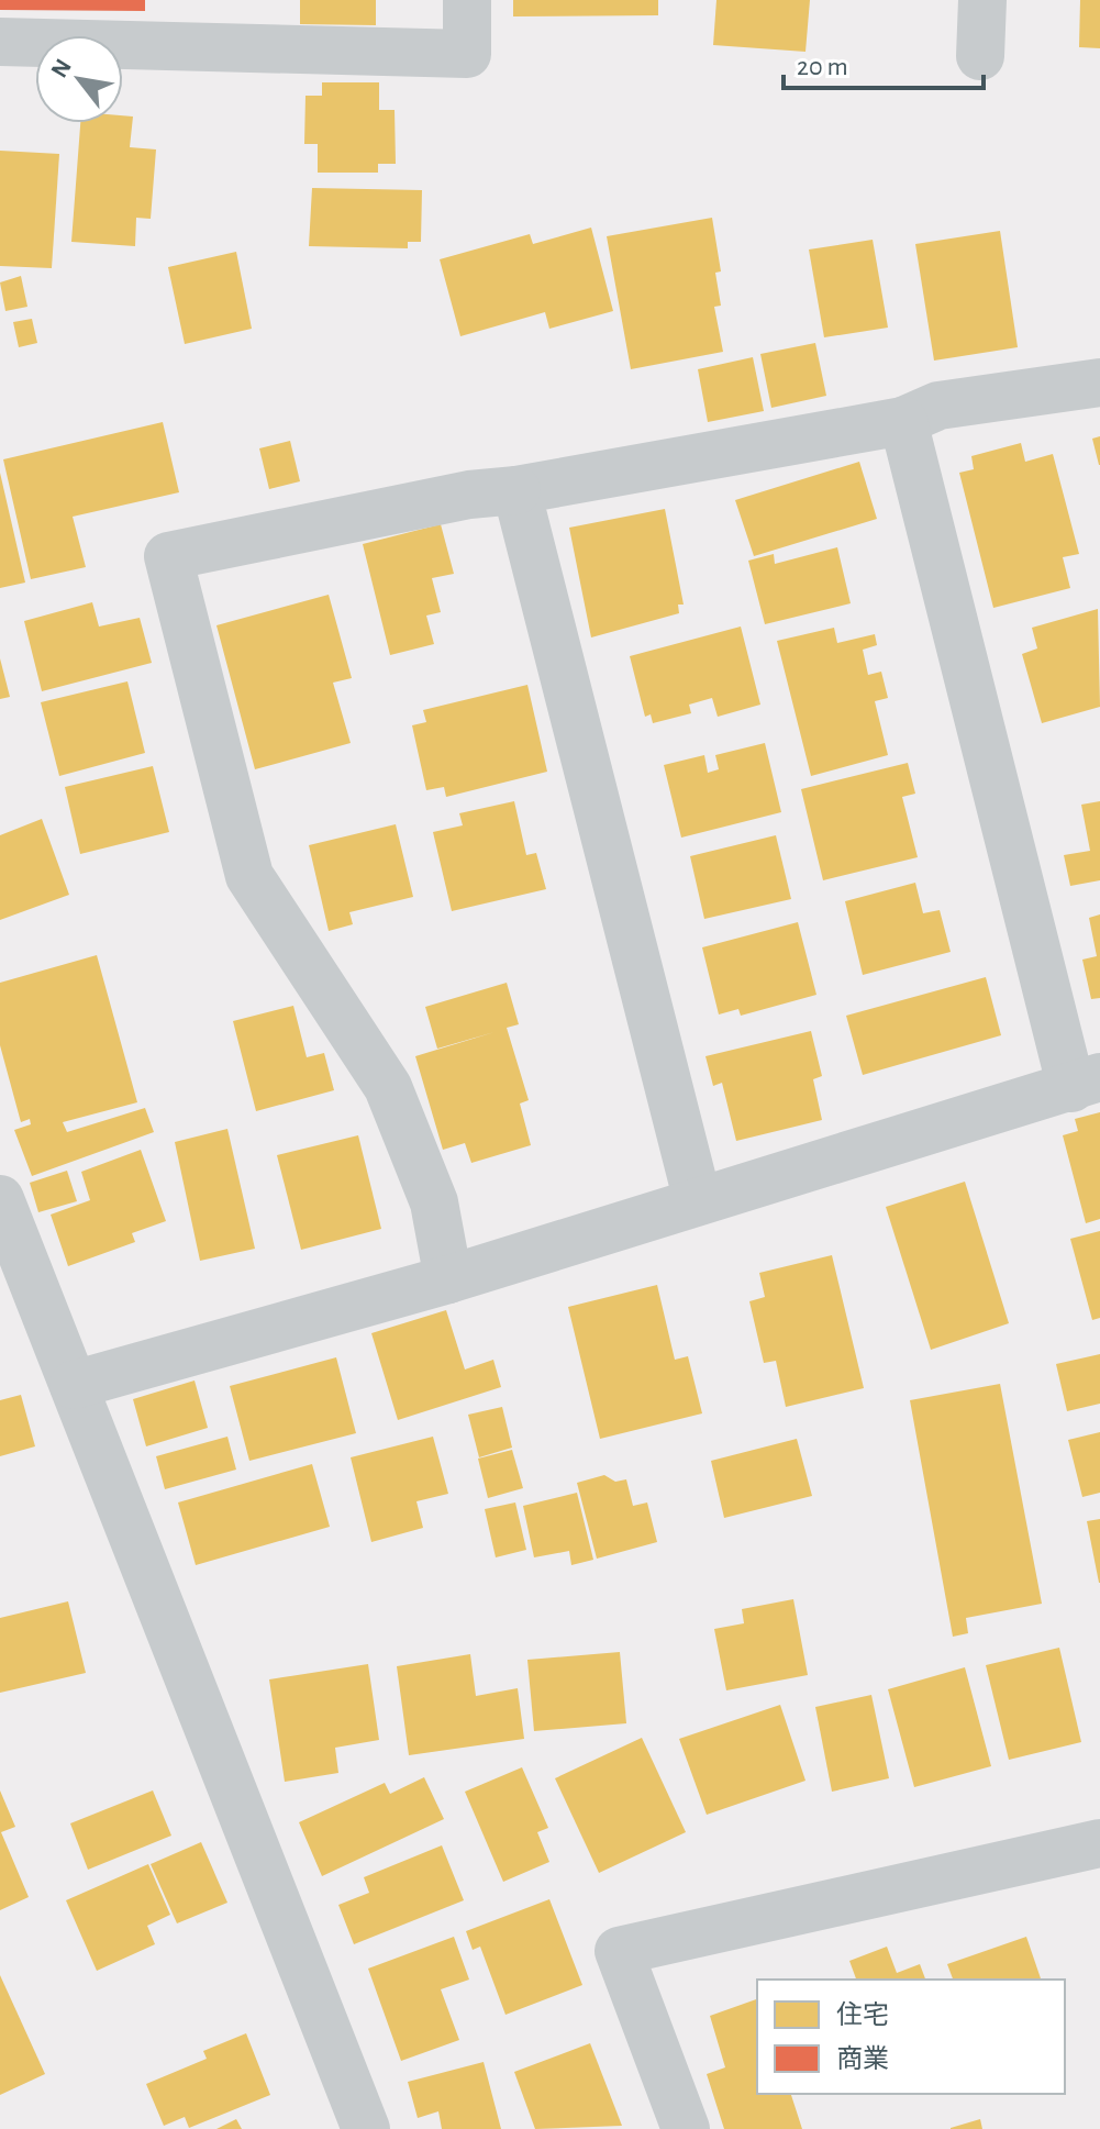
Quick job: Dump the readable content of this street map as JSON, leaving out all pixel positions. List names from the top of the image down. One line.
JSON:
{"legend":["住宅","商業"],"scale_bar":"20 m","north":"top left"}
